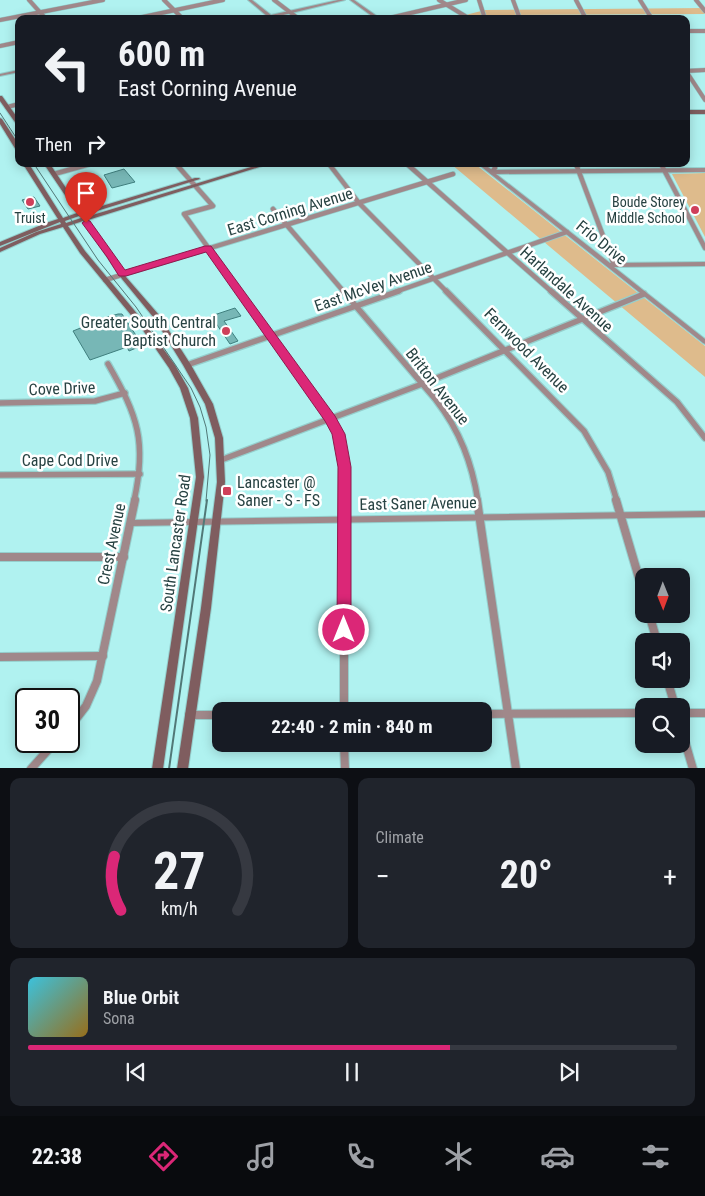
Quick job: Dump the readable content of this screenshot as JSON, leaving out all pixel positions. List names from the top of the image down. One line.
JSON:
{"streets":{"main road":["South Lancaster Road"],"street":["East Corning Avenue","Frio Drive","East McVey Avenue","Harlandale Avenue","Fernwood Avenue","Britton Avenue","Cove Drive","Cape Cod Drive","East Saner Avenue","Crest Avenue"]},"crossings":[["East Corning Avenue","Harlandale Avenue"],["East Corning Avenue","Fernwood Avenue"],["East Corning Avenue","Britton Avenue"],["East Corning Avenue","South Lancaster Road"],["Frio Drive","East McVey Avenue"],["East McVey Avenue","Harlandale Avenue"],["East McVey Avenue","Fernwood Avenue"],["East McVey Avenue","Britton Avenue"],["Fernwood Avenue","East Saner Avenue"],["Britton Avenue","East Saner Avenue"],["Cove Drive","Crest Avenue"],["Cape Cod Drive","Crest Avenue"],["East Saner Avenue","South Lancaster Road"],["East Saner Avenue","Crest Avenue"]],"places":{"other":["Truist","Boude Storey Middle School","Greater South Central Baptist Church"],"transit":["Lancaster @ Saner - S - FS"]},"north":"bottom","page":{"turn":["600 m","East Corning Avenue"],"then":"Then","limit":"30","trip":"22:40 · 2 min · 840 m","tile":"Climate","heat":["−","20°","+"],"song":["Blue Orbit","Sona"],"tabs":"22:38","gauge":["27","km/h"]}}
